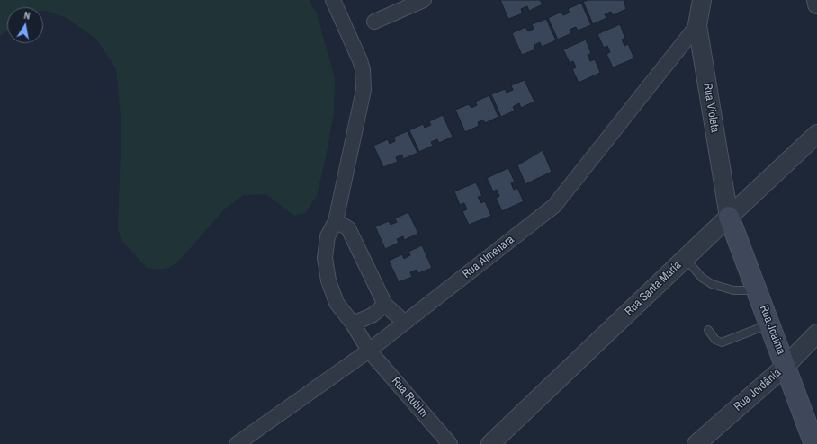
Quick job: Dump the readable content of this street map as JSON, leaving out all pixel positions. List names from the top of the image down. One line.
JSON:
{"streets":{"main road":["Rua Joaima"],"street":["Rua Violeta","Rua Almenara","Rua Santa María","Rua Jordânia","Rua Rubim"]},"crossings":[["Rua Violeta","Rua Almenara"],["Rua Violeta","Rua Santa María"],["Rua Violeta","Rua Joaima"],["Rua Almenara","Rua Rubim"],["Rua Santa María","Rua Joaima"],["Rua Joaima","Rua Jordânia"]],"north":"top"}
